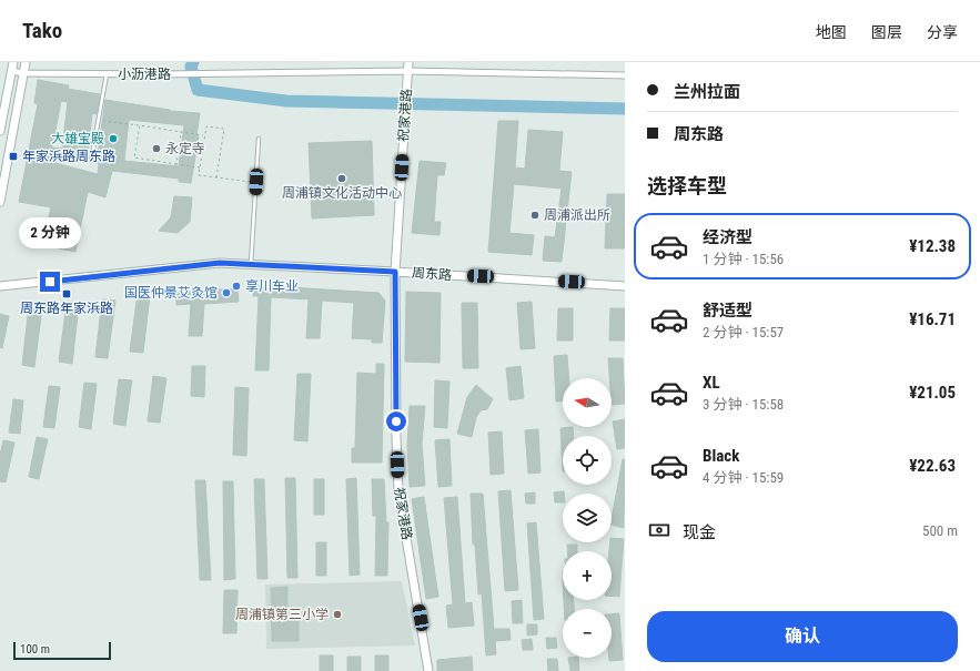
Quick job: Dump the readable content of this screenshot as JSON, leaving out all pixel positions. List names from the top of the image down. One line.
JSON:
{"streets":{"street":["小沥港路","祝家港路","周东路"]},"crossings":[["小沥港路","祝家港路"],["祝家港路","周东路"]],"places":{"other":["大雄宝殿","永定寺","周浦镇文化活动中心","周浦派出所","享川车业","国医仲景艾灸馆","周浦镇第三小学"],"transit":["年家浜路周东路","周东路年家浜路"]},"scale_bar":"100 m","north":"left","page":{"header":"Tako","nav":["地图","图层","分享"],"banner":["兰州拉面","周东路"],"heading":"选择车型","list":[{"name":"经济型","note":"1 分钟 · 15:56","value":"¥12.38"},{"name":"舒适型","note":"2 分钟 · 15:57","value":"¥16.71"},{"name":"XL","note":"3 分钟 · 15:58","value":"¥21.05"},{"name":"Black","note":"4 分钟 · 15:59","value":"¥22.63"}],"bubble":"2 分钟","map_buttons":["+","−"],"pay":["现金","500 m"],"buttons":"确认","scale":"100 m"}}
